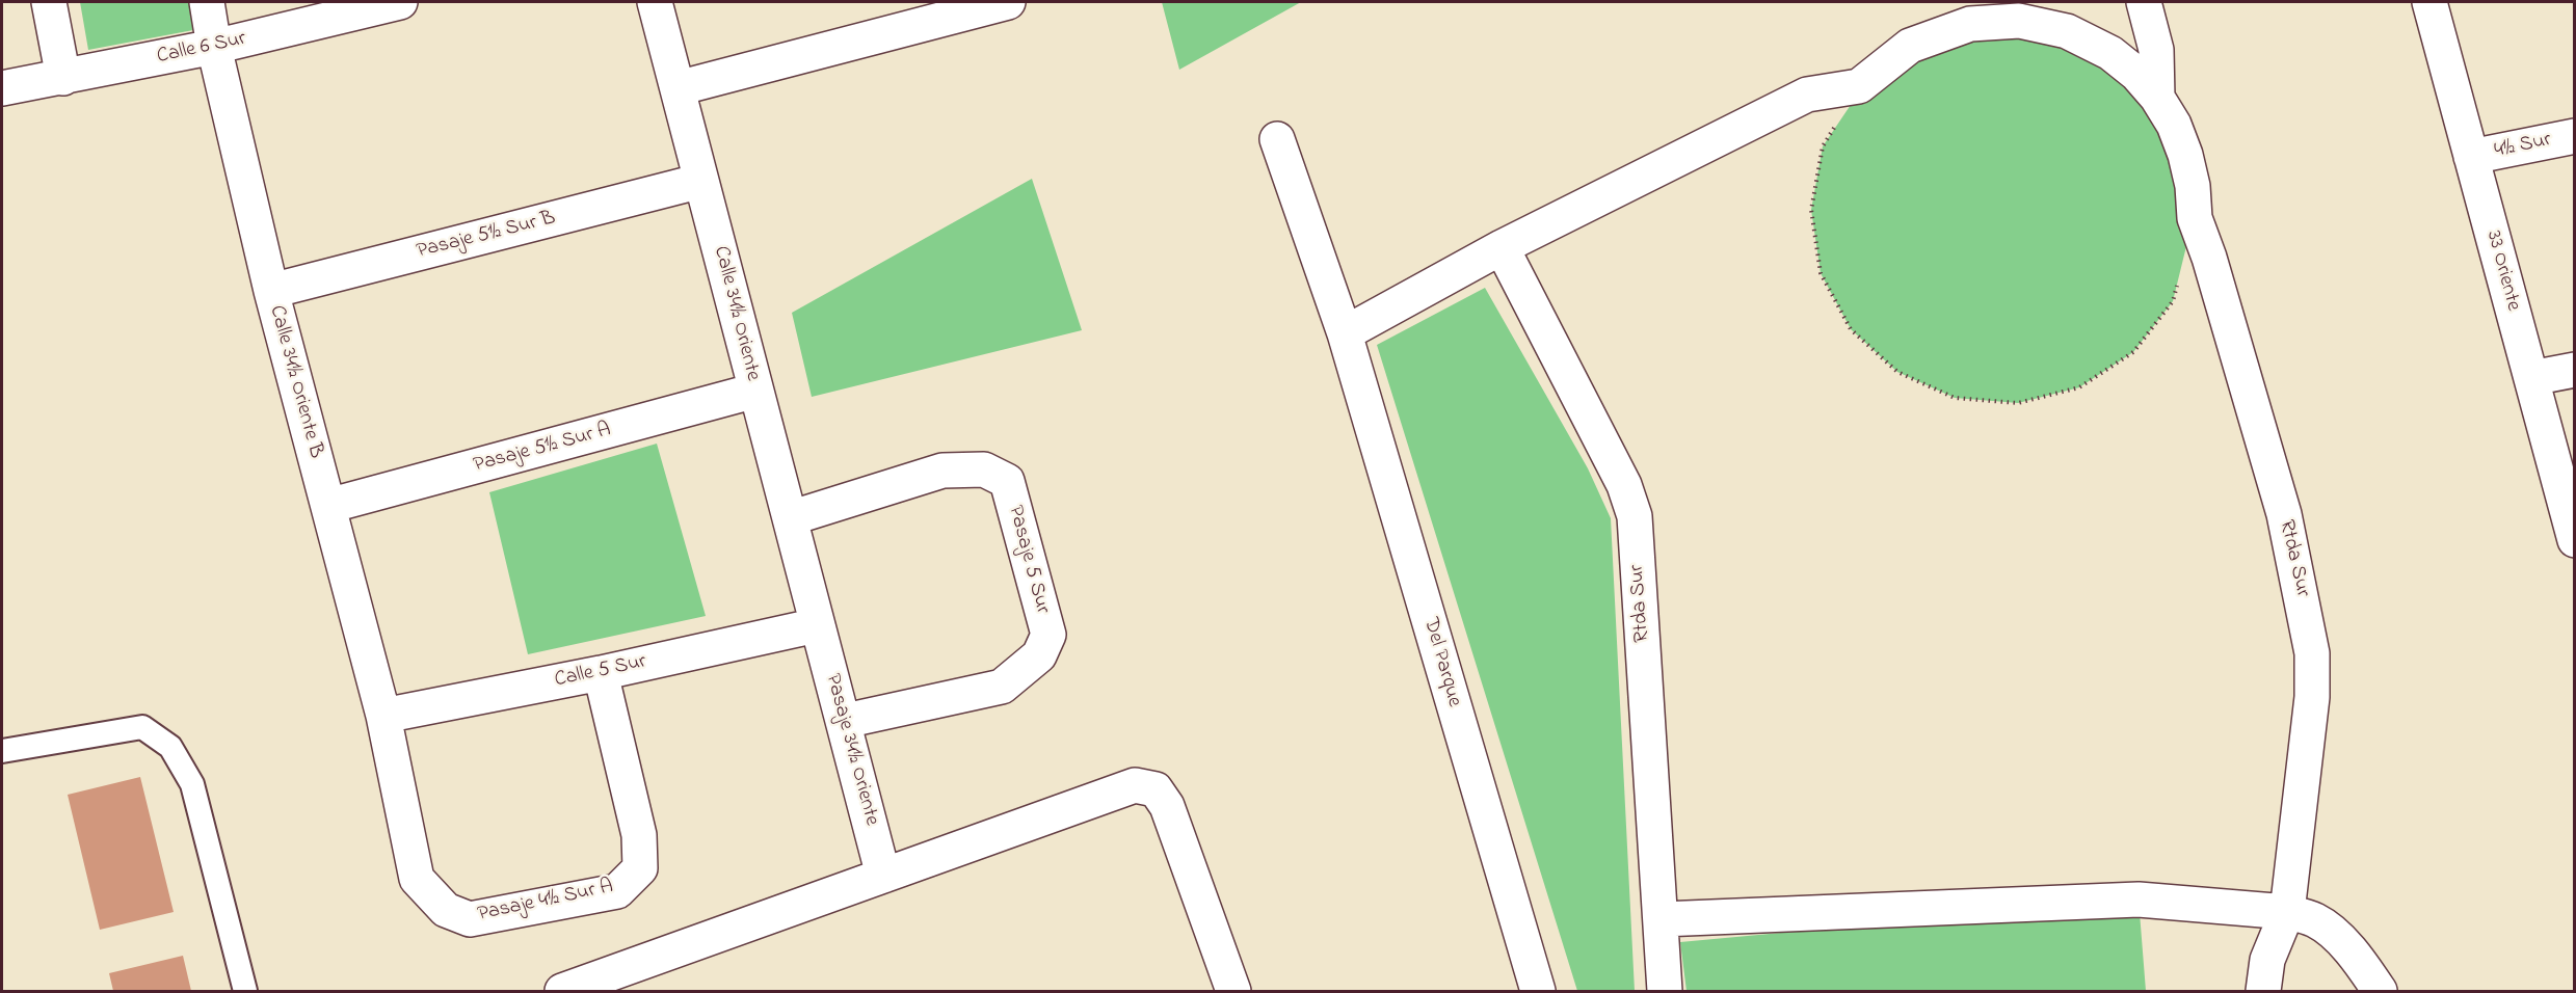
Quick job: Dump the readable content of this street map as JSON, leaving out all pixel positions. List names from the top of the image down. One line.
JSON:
{"streets":{"street":["Calle 6 Sur","4½ Sur","Pasaje 5½ Sur B","33 Oriente","Calle 34½ Oriente","Calle 34½ Oriente B","Pasaje 5½ Sur A","Rtda Sur","Pasaje 5 Sur","Del Parque","Calle 5 Sur","Pasaje 34½ Oriente","Pasaje 4½ Sur A"]},"crossings":[["Calle 6 Sur","Calle 34½ Oriente B"],["4½ Sur","33 Oriente"],["Pasaje 5½ Sur B","Calle 34½ Oriente"],["Pasaje 5½ Sur B","Calle 34½ Oriente B"],["Calle 34½ Oriente","Pasaje 5½ Sur A"],["Calle 34½ Oriente","Pasaje 5 Sur"],["Calle 34½ Oriente","Calle 5 Sur"],["Calle 34½ Oriente","Pasaje 34½ Oriente"],["Calle 34½ Oriente B","Pasaje 5½ Sur A"],["Calle 34½ Oriente B","Calle 5 Sur"],["Calle 34½ Oriente B","Pasaje 4½ Sur A"],["Pasaje 5 Sur","Pasaje 34½ Oriente"],["Calle 5 Sur","Pasaje 34½ Oriente"],["Calle 5 Sur","Pasaje 4½ Sur A"]]}
